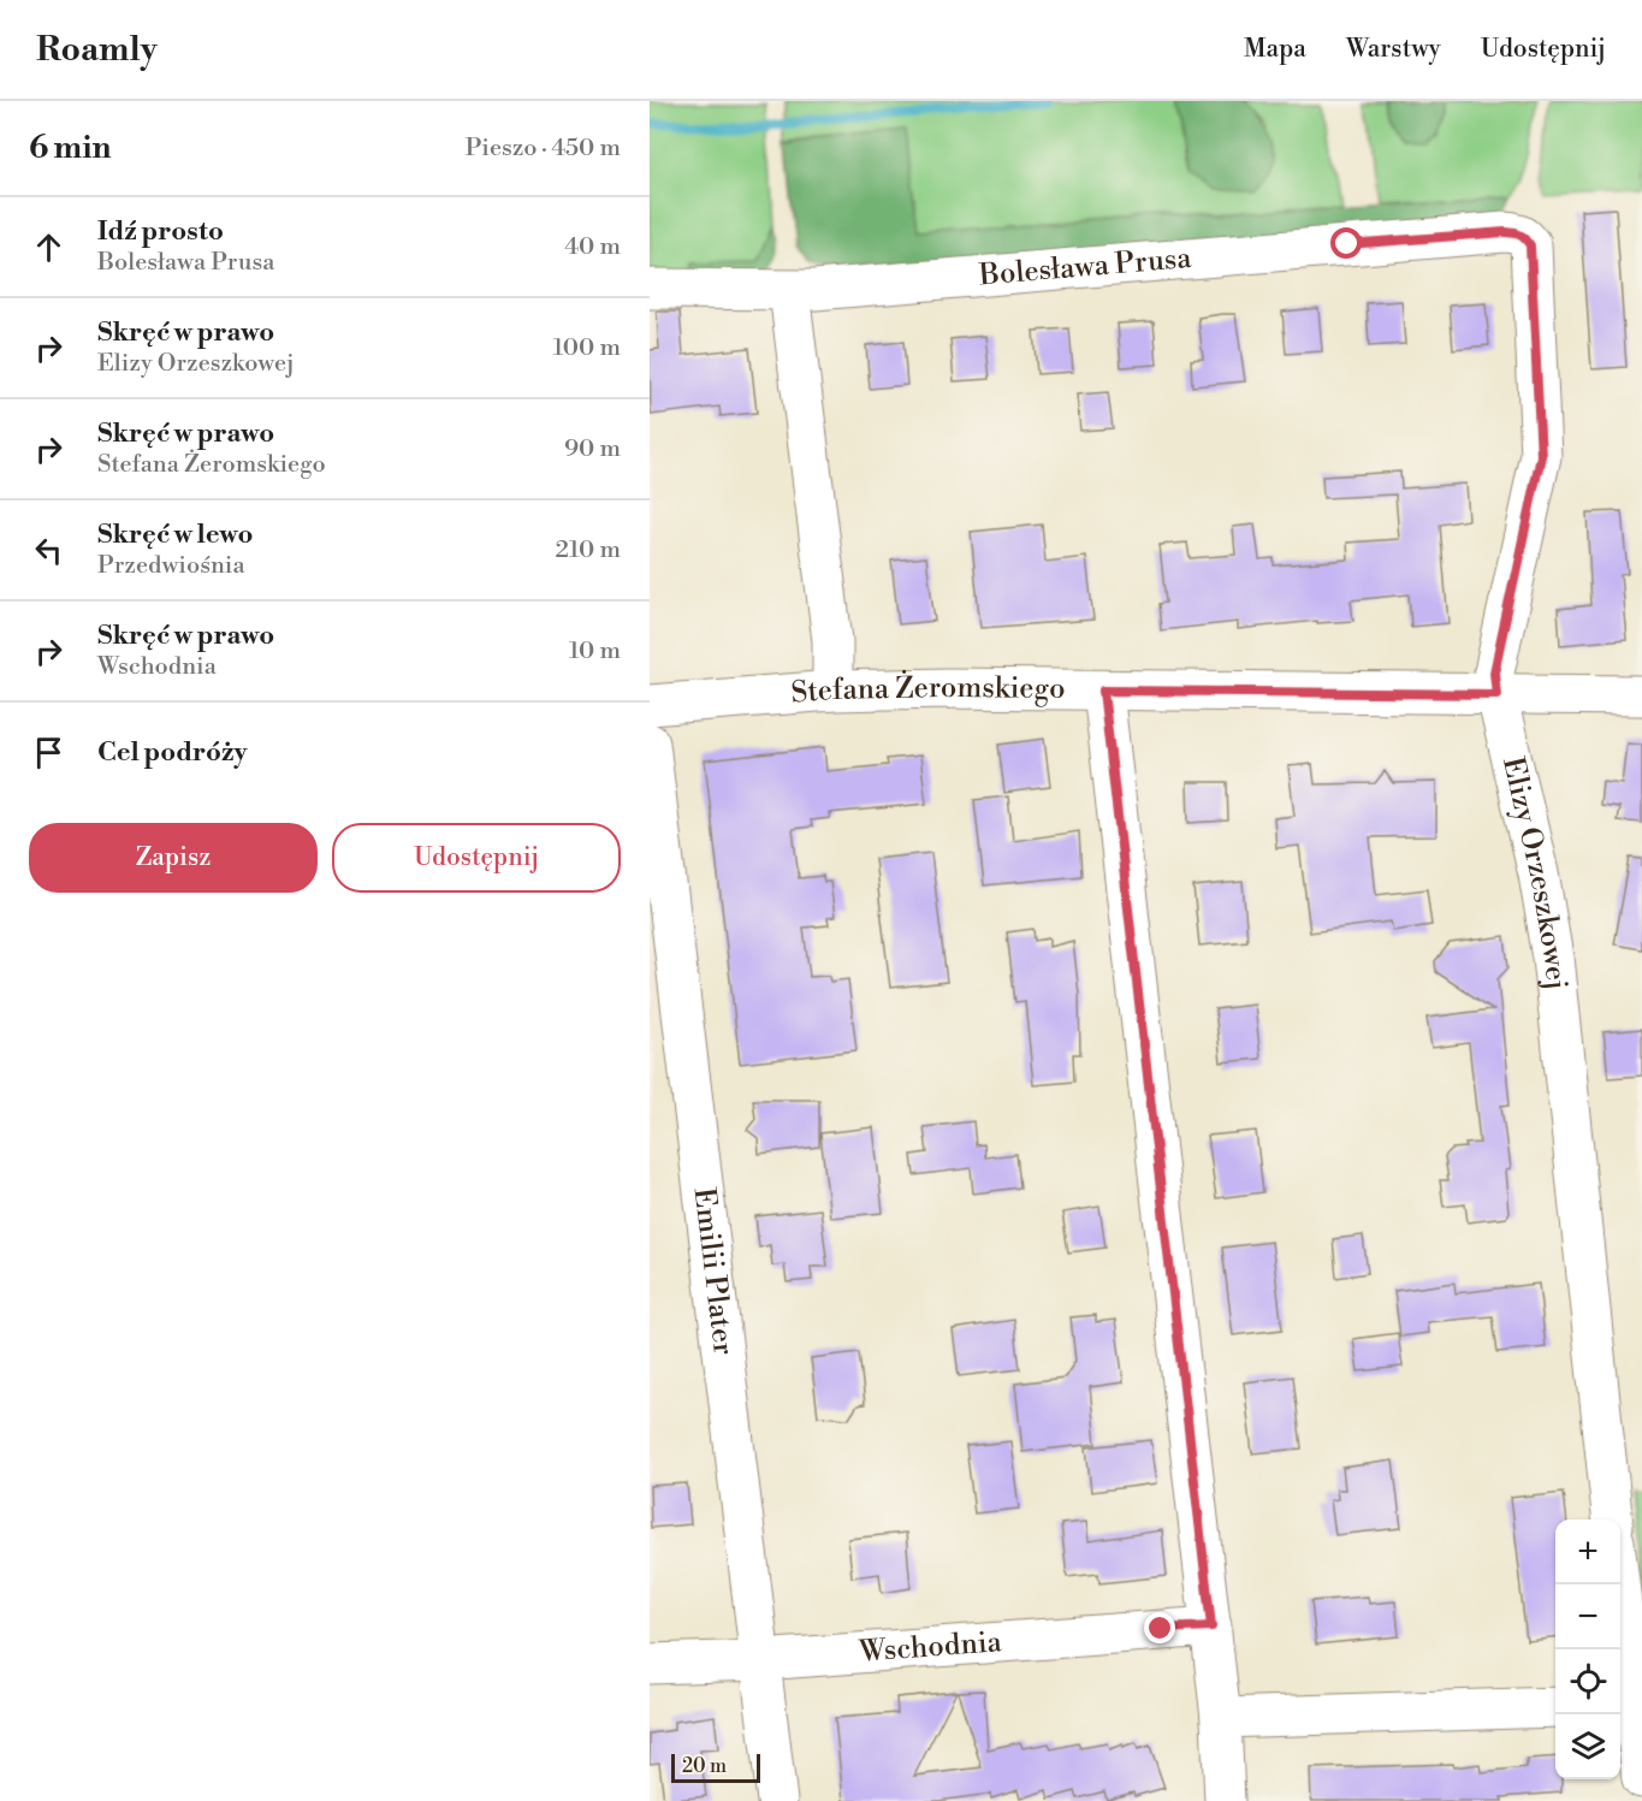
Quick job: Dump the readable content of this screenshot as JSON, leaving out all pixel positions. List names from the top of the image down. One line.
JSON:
{"streets":{"street":["Bolesława Prusa","Stefana Żeromskiego","Elizy Orzeszkowej","Emilii Plater","Wschodnia"]},"crossings":[["Bolesława Prusa","Elizy Orzeszkowej"],["Stefana Żeromskiego","Elizy Orzeszkowej"],["Emilii Plater","Wschodnia"]],"scale_bar":"20 m","page":{"header":"Roamly","nav":["Mapa","Warstwy","Udostępnij"],"heading":["6 min","Pieszo · 450 m"],"list":[["Idź prosto","Bolesława Prusa","40 m"],["Skręć w prawo","Elizy Orzeszkowej","100 m"],["Skręć w prawo","Stefana Żeromskiego","90 m"],["Skręć w lewo","Przedwiośnia","210 m"],["Skręć w prawo","Wschodnia","10 m"],"Cel podróży"],"buttons":["Zapisz","Udostępnij"],"map_buttons":["+","−"],"scale":"20 m"}}
